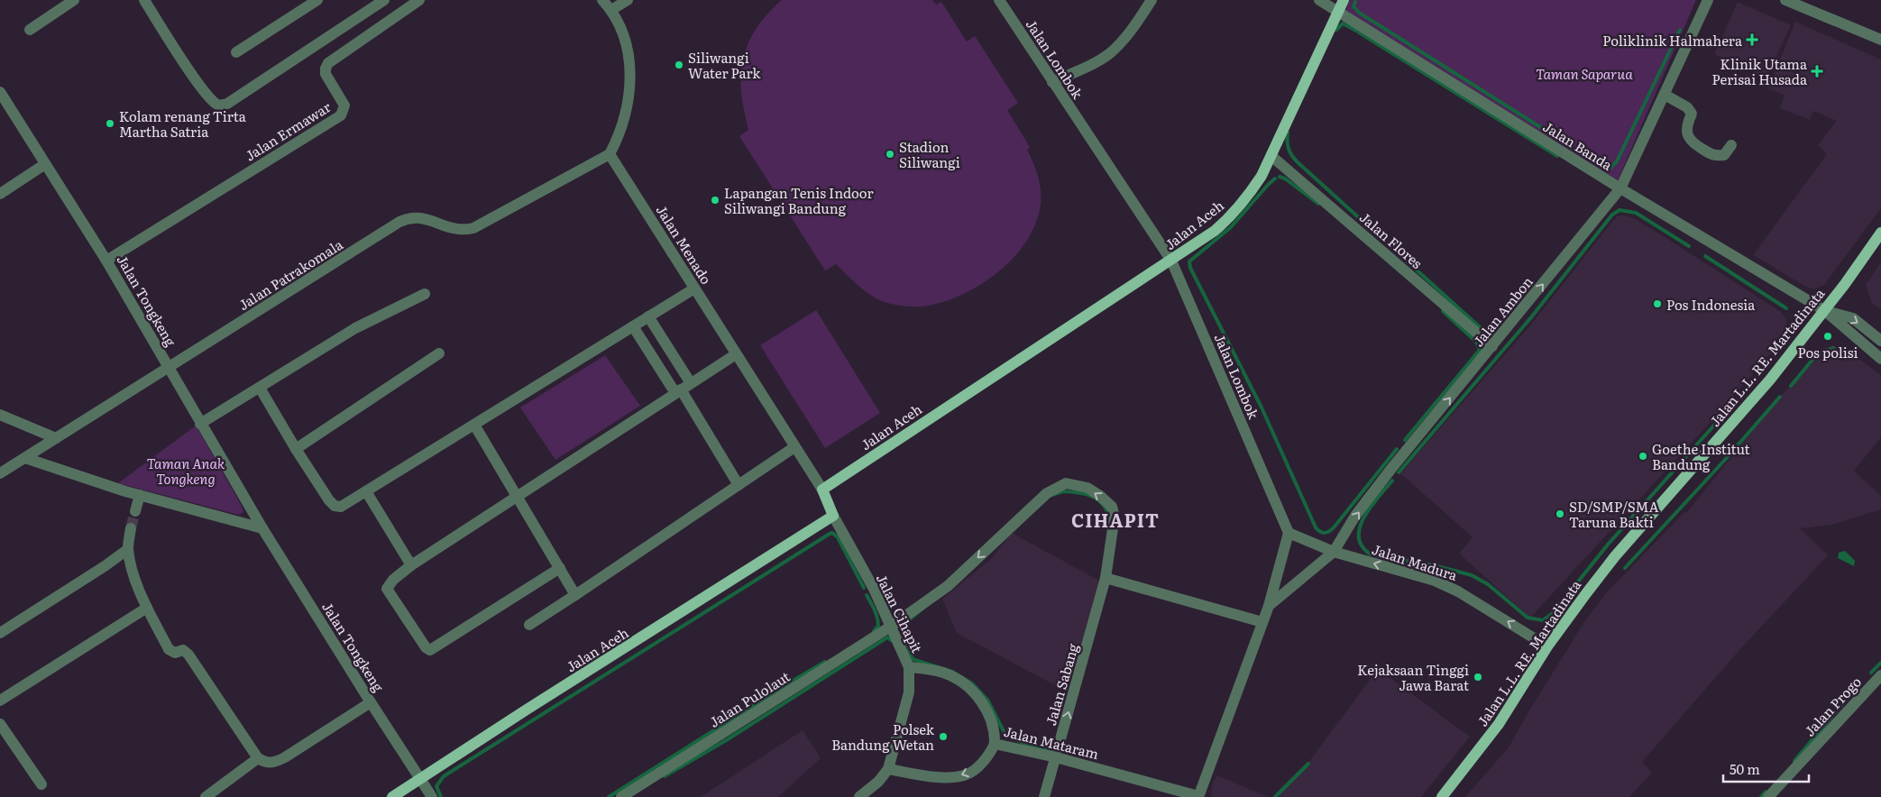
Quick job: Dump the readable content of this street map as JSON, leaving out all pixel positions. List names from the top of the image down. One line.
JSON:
{"streets":{"main road":["Jalan Aceh","Jalan L.L. RE. Martadinata"],"street":["Jalan Lombok","Jalan Ermawar","Jalan Banda","Jalan Flores","Jalan Menado","Jalan Patrakomala","Jalan Tongkeng","Jalan Ambon","Jalan Madura","Jalan Cihapit","Jalan Sabang","Jalan Pulolaut","Jalan Progo","Jalan Mataram"]},"crossings":[["Jalan Lombok","Jalan Aceh"],["Jalan Lombok","Jalan Madura"],["Jalan Ermawar","Jalan Tongkeng"],["Jalan Banda","Jalan Aceh"],["Jalan Banda","Jalan Ambon"],["Jalan Banda","Jalan L.L. RE. Martadinata"],["Jalan Aceh","Jalan Flores"],["Jalan Aceh","Jalan Menado"],["Jalan Aceh","Jalan Tongkeng"],["Jalan Aceh","Jalan Cihapit"],["Jalan Flores","Jalan Ambon"],["Jalan Menado","Jalan Patrakomala"],["Jalan Patrakomala","Jalan Tongkeng"],["Jalan Ambon","Jalan Madura"],["Jalan L.L. RE. Martadinata","Jalan Madura"],["Jalan Cihapit","Jalan Sabang"],["Jalan Cihapit","Jalan Pulolaut"],["Jalan Cihapit","Jalan Mataram"],["Jalan Sabang","Jalan Pulolaut"],["Jalan Sabang","Jalan Mataram"]],"one_way":["Jalan Ambon","Jalan Madura"],"districts":["CIHAPIT"],"parks":["Taman Saparua","Taman Anak Tongkeng"],"places":{"health":["Poliklinik Halmahera","Klinik Utama Perisai Husada"],"other":["Siliwangi Water Park","Kolam renang Tirta Martha Satria","Stadion Siliwangi","Lapangan Tenis Indoor Siliwangi Bandung","Pos Indonesia","Pos polisi","Goethe Institut Bandung","SD/SMP/SMA Taruna Bakti","Kejaksaan Tinggi Jawa Barat","Polsek Bandung Wetan"]},"scale_bar":"50 m"}
